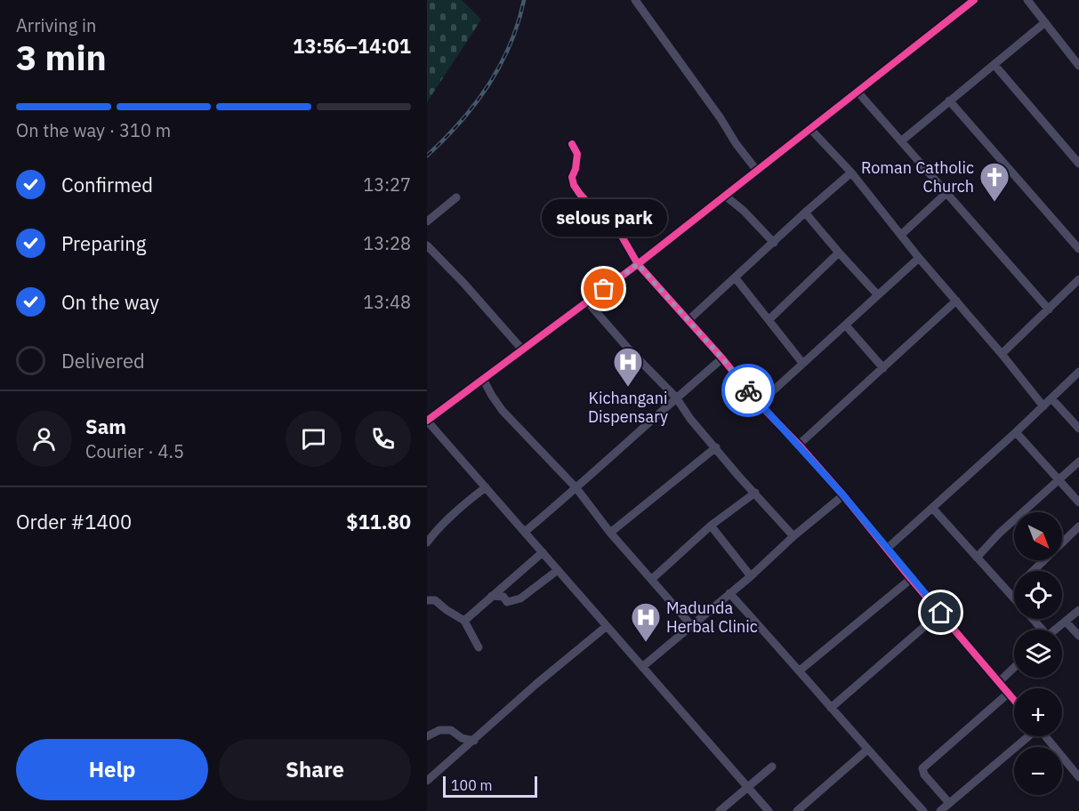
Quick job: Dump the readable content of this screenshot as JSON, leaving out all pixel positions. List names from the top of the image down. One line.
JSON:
{"places":{"church":["Roman Catholic Church"],"other":["selous park"],"hospital":["Kichangani Dispensary","Madunda Herbal Clinic"]},"scale_bar":"100 m","north":"bottom right","page":{"heading":["3 min","Arriving in","13:56–14:01"],"panel":["Sam","Courier · 4.5","Order #1400","$11.80"],"bar":"On the way · 310 m","list":[["Confirmed","13:27"],["Preparing","13:28"],["On the way","13:48"],"Delivered"],"bubble":"selous park","map_buttons":["+","−"],"buttons":["Help","Share"],"scale":"100 m"}}
